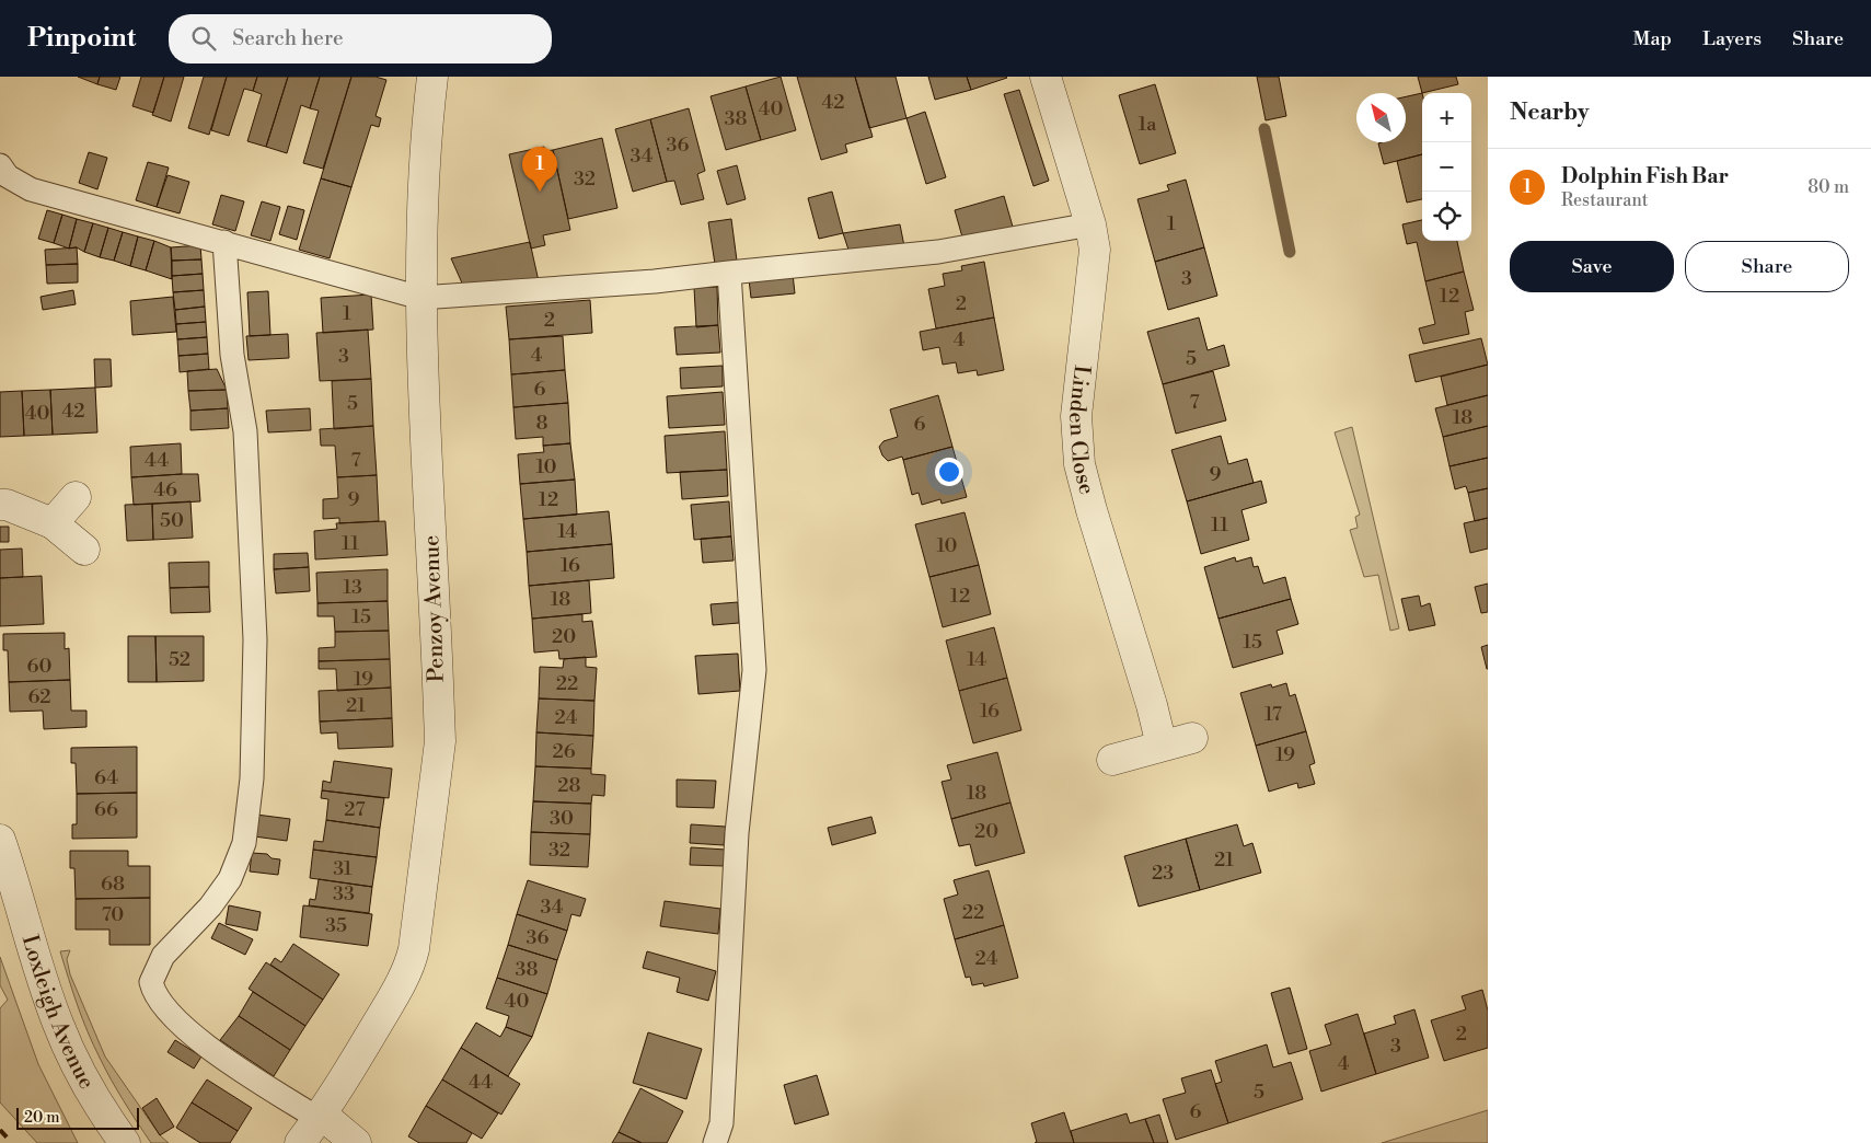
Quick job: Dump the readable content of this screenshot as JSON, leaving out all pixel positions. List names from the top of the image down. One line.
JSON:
{"streets":{"street":["Linden Close","Penzoy Avenue","Loxleigh Avenue"]},"house_numbers":["42","40","38","1a","36","34","32","1","3","12","2","1","2","4","4","3","5","6","7","5","42","40","18","8","6","44","7","10","9","46","9","12","50","11","14","11","10","16","13","12","18","15","20","15","52","14","60","19","22","62","21","16","17","24","26","19","64","28","18","66","27","30","20","32","21","31","23","68","33","34","22","70","35","36","24","38","40","2","3","4","44","5","6"],"scale_bar":"20 m","north":"top left","page":{"header":"Pinpoint","search":"Search here","nav":["Map","Layers","Share"],"heading":"Nearby","map_buttons":["+","−"],"pins":"1","list":[{"mark":"1","name":"Dolphin Fish Bar","note":"Restaurant","value":"80 m"}],"buttons":["Save","Share"],"scale":"20 m"}}
